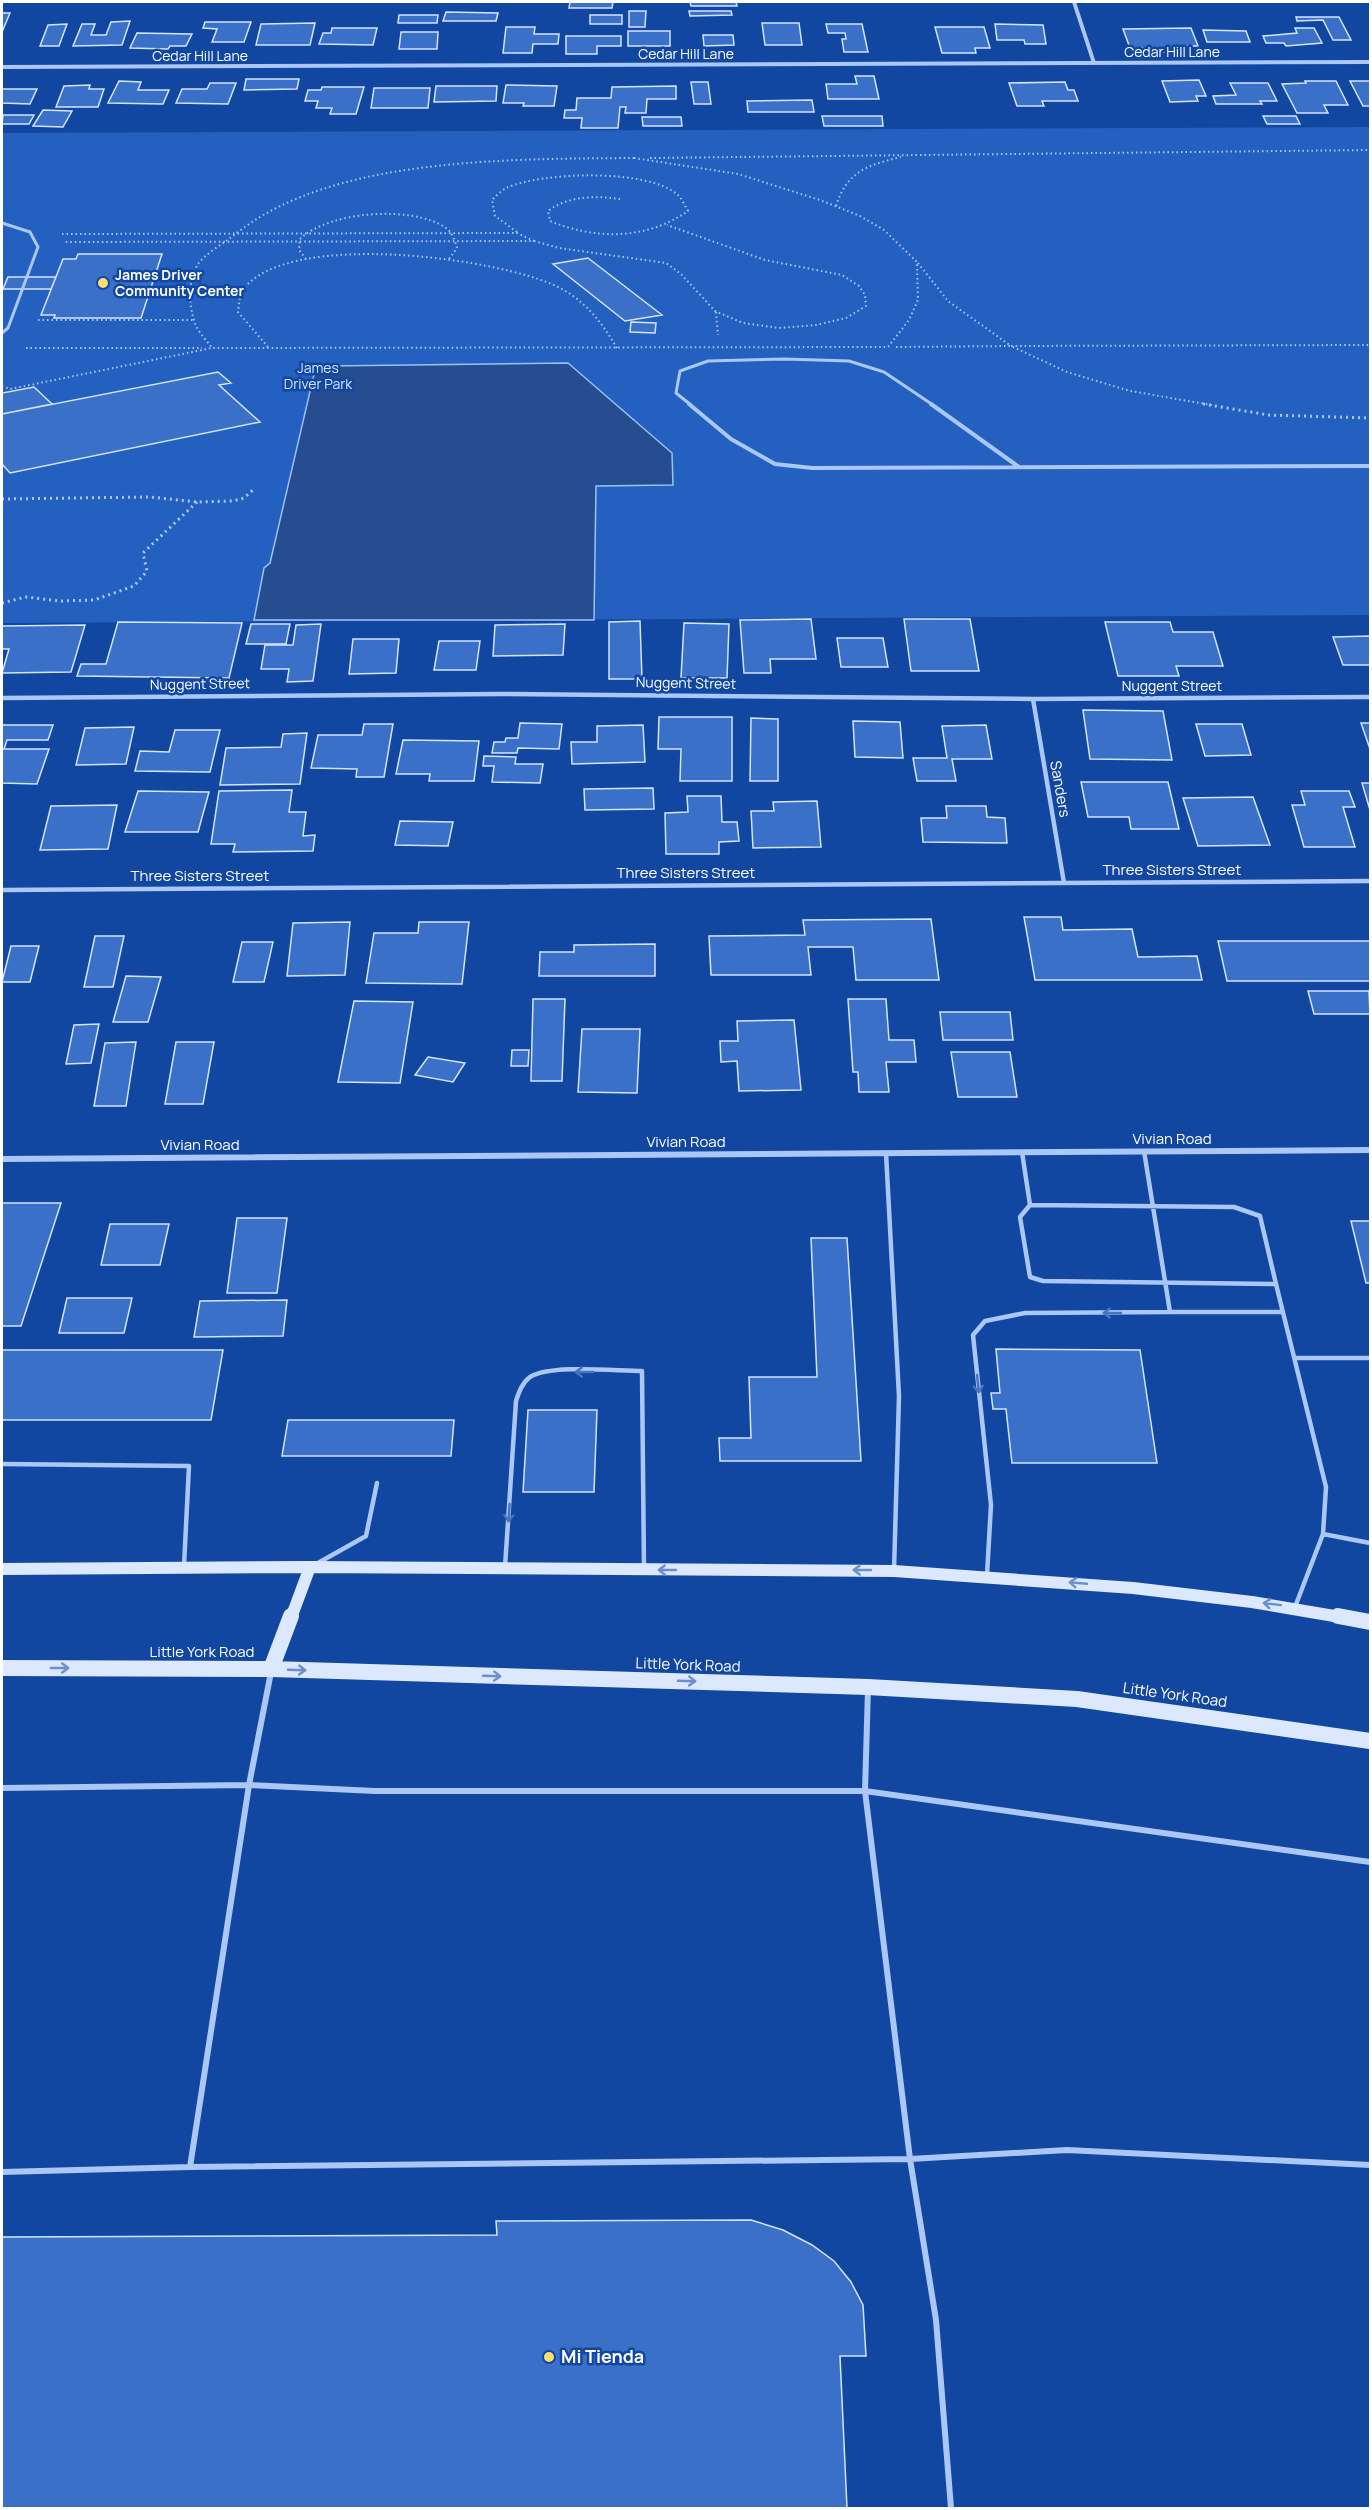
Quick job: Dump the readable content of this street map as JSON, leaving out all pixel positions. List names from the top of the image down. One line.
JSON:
{"streets":{"main road":["Little York Road"],"street":["Cedar Hill Lane","Nuggent Street","Sanders","Three Sisters Street","Vivian Road"]},"crossings":[["Nuggent Street","Sanders"],["Sanders","Three Sisters Street"]],"parks":["James Driver Park"],"places":["James Driver Community Center","Mi Tienda"]}
